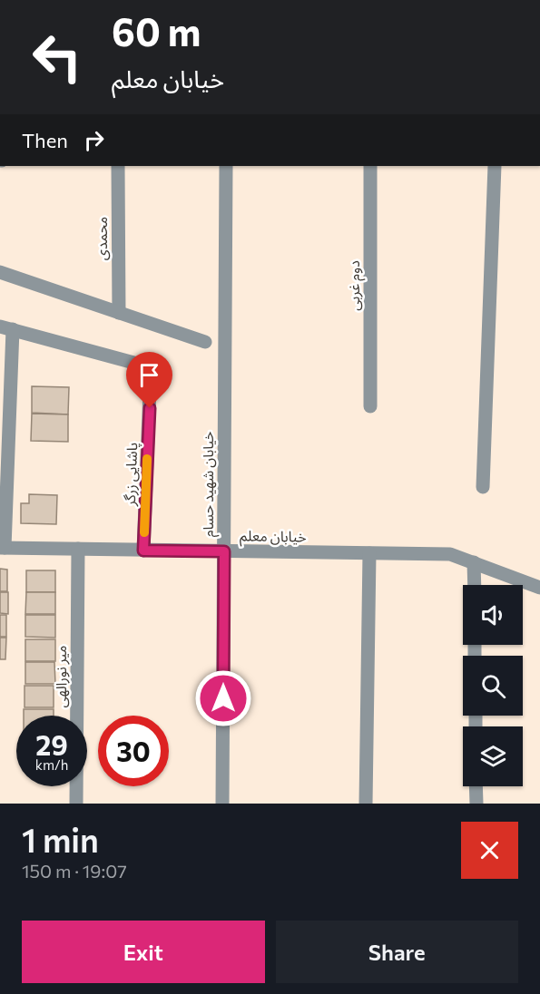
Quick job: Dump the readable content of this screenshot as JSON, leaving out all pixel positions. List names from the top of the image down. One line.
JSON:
{"streets":{"street":["محمدی","دوم غربی","پاشایی زرگر","خیابان شهید حسام","خیابان معلم","میر نورالهی"]},"crossings":[["پاشایی زرگر","خیابان معلم"],["خیابان شهید حسام","خیابان معلم"],["خیابان معلم","میر نورالهی"]],"page":{"turn":["60 m","خیابان معلم"],"then":"Then","speed":"29 km/h","limit":"30","heading":["1 min","150 m · 19:07"],"buttons":["Exit","Share"]}}
